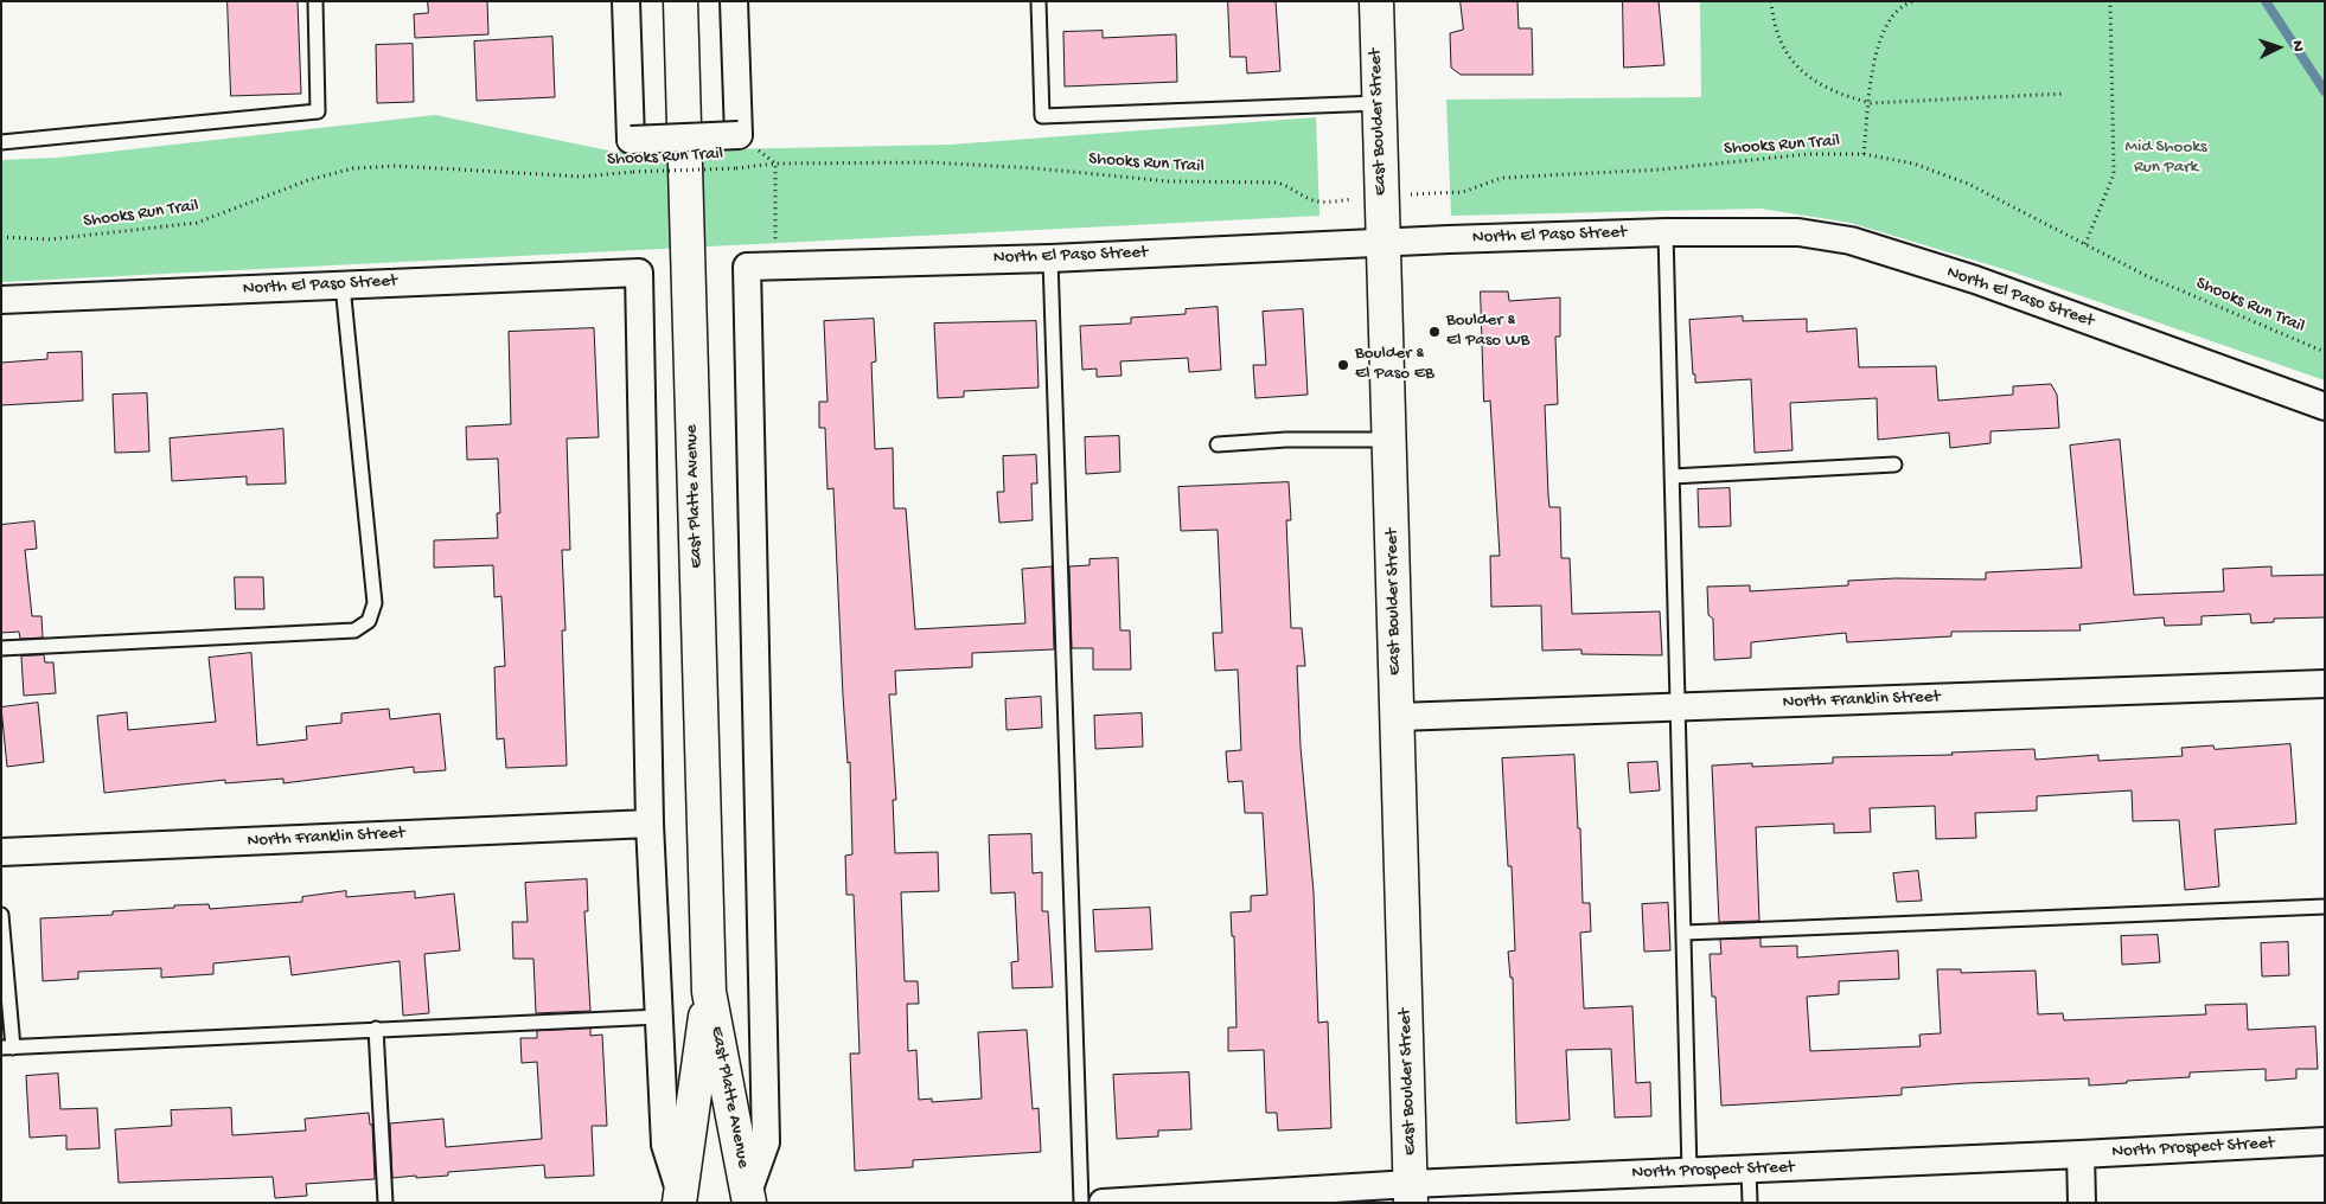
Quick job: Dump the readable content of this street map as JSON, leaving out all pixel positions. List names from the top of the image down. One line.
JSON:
{"streets":{"main road":["East Boulder Street","East Platte Avenue"],"street":["North El Paso Street","North Franklin Street","North Prospect Street"],"path":["Shooks Run Trail"]},"crossings":[["East Boulder Street","North El Paso Street"],["East Boulder Street","North Franklin Street"],["East Boulder Street","North Prospect Street"],["North El Paso Street","East Platte Avenue"],["North El Paso Street","North Franklin Street"]],"parks":["Mid Shooks Run Park"],"places":["Boulder & El Paso WB","Boulder & El Paso EB"],"north":"right"}
